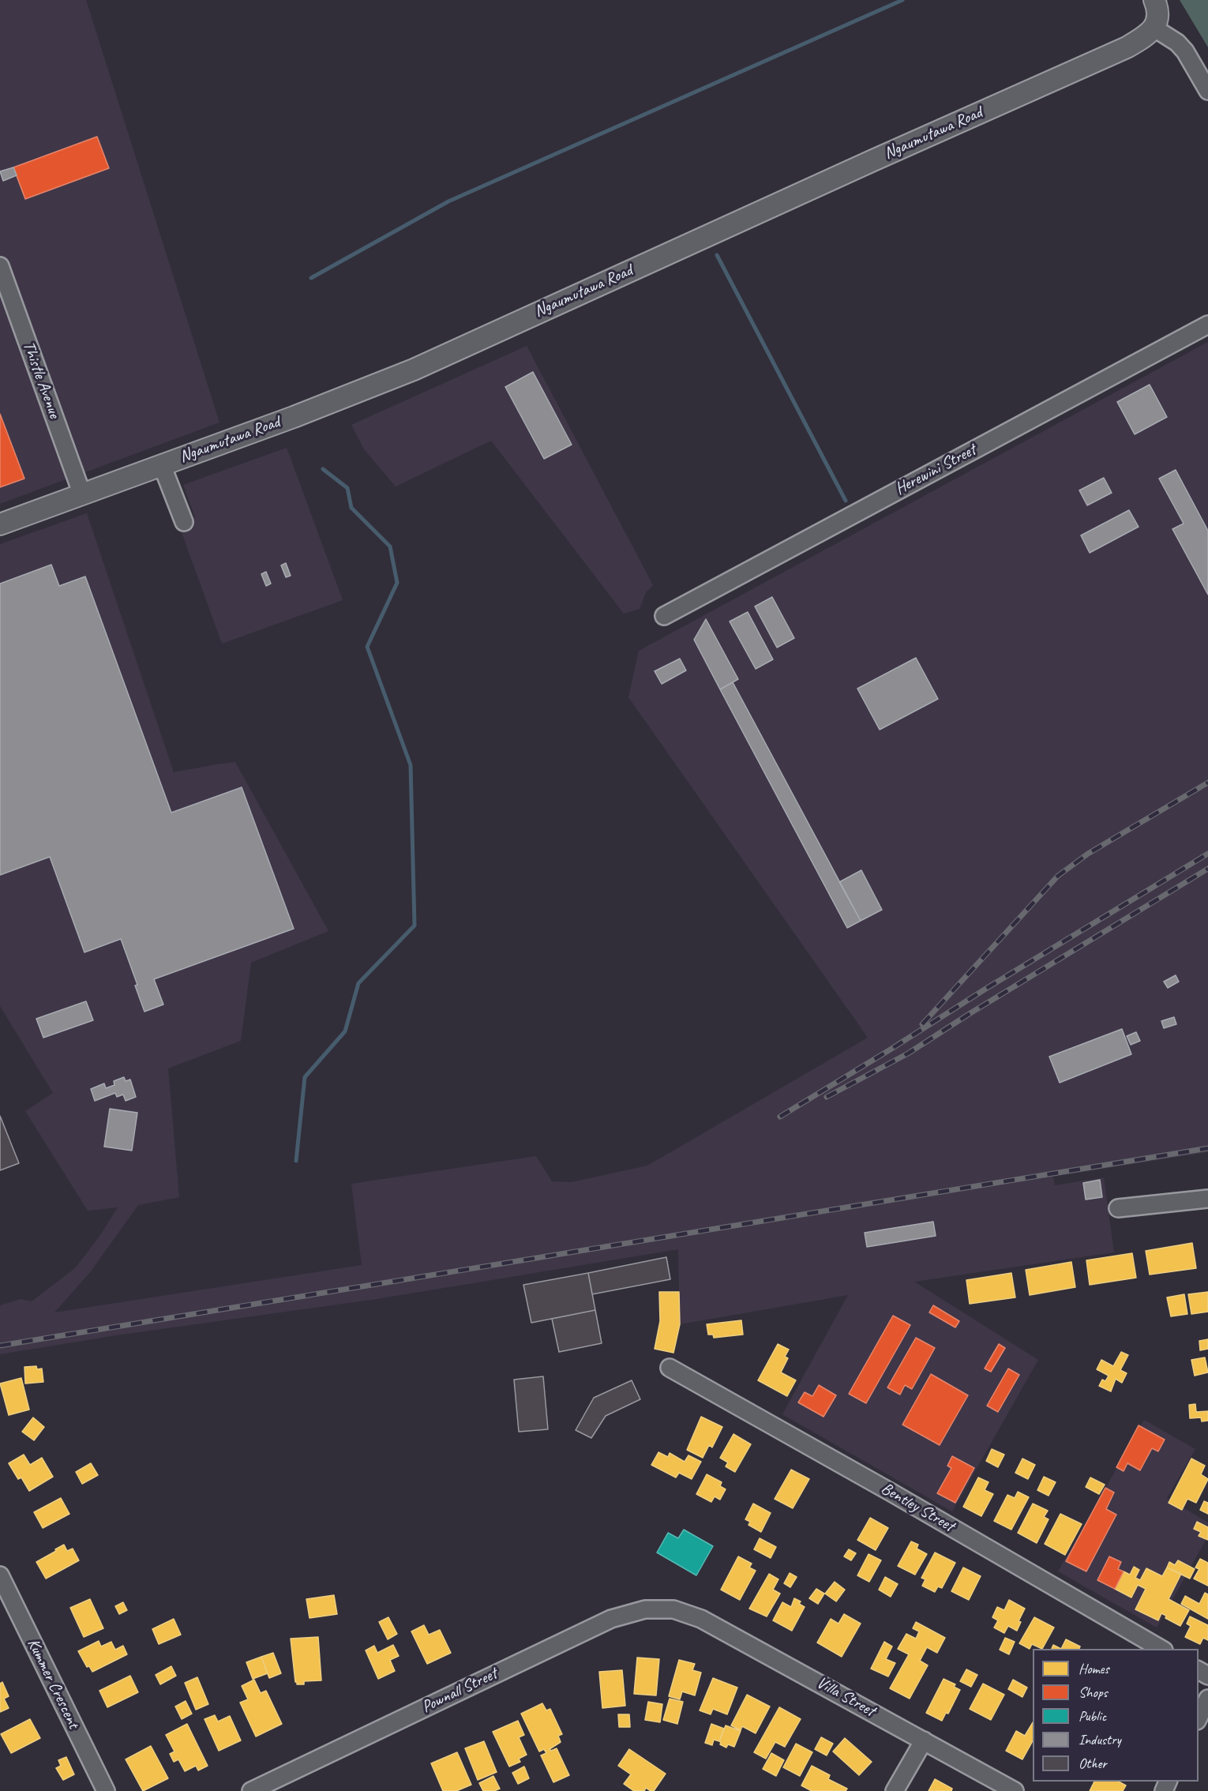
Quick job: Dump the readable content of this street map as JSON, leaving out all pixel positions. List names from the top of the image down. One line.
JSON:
{"streets":{"main road":["Ngaumutawa Road"],"street":["Thistle Avenue","Herewini Street","Bentley Street","Kummer Crescent","Pownall Street","Villa Street"]},"crossings":[["Ngaumutawa Road","Thistle Avenue"],["Pownall Street","Villa Street"]],"legend":["Homes","Shops","Public","Industry","Other"]}
